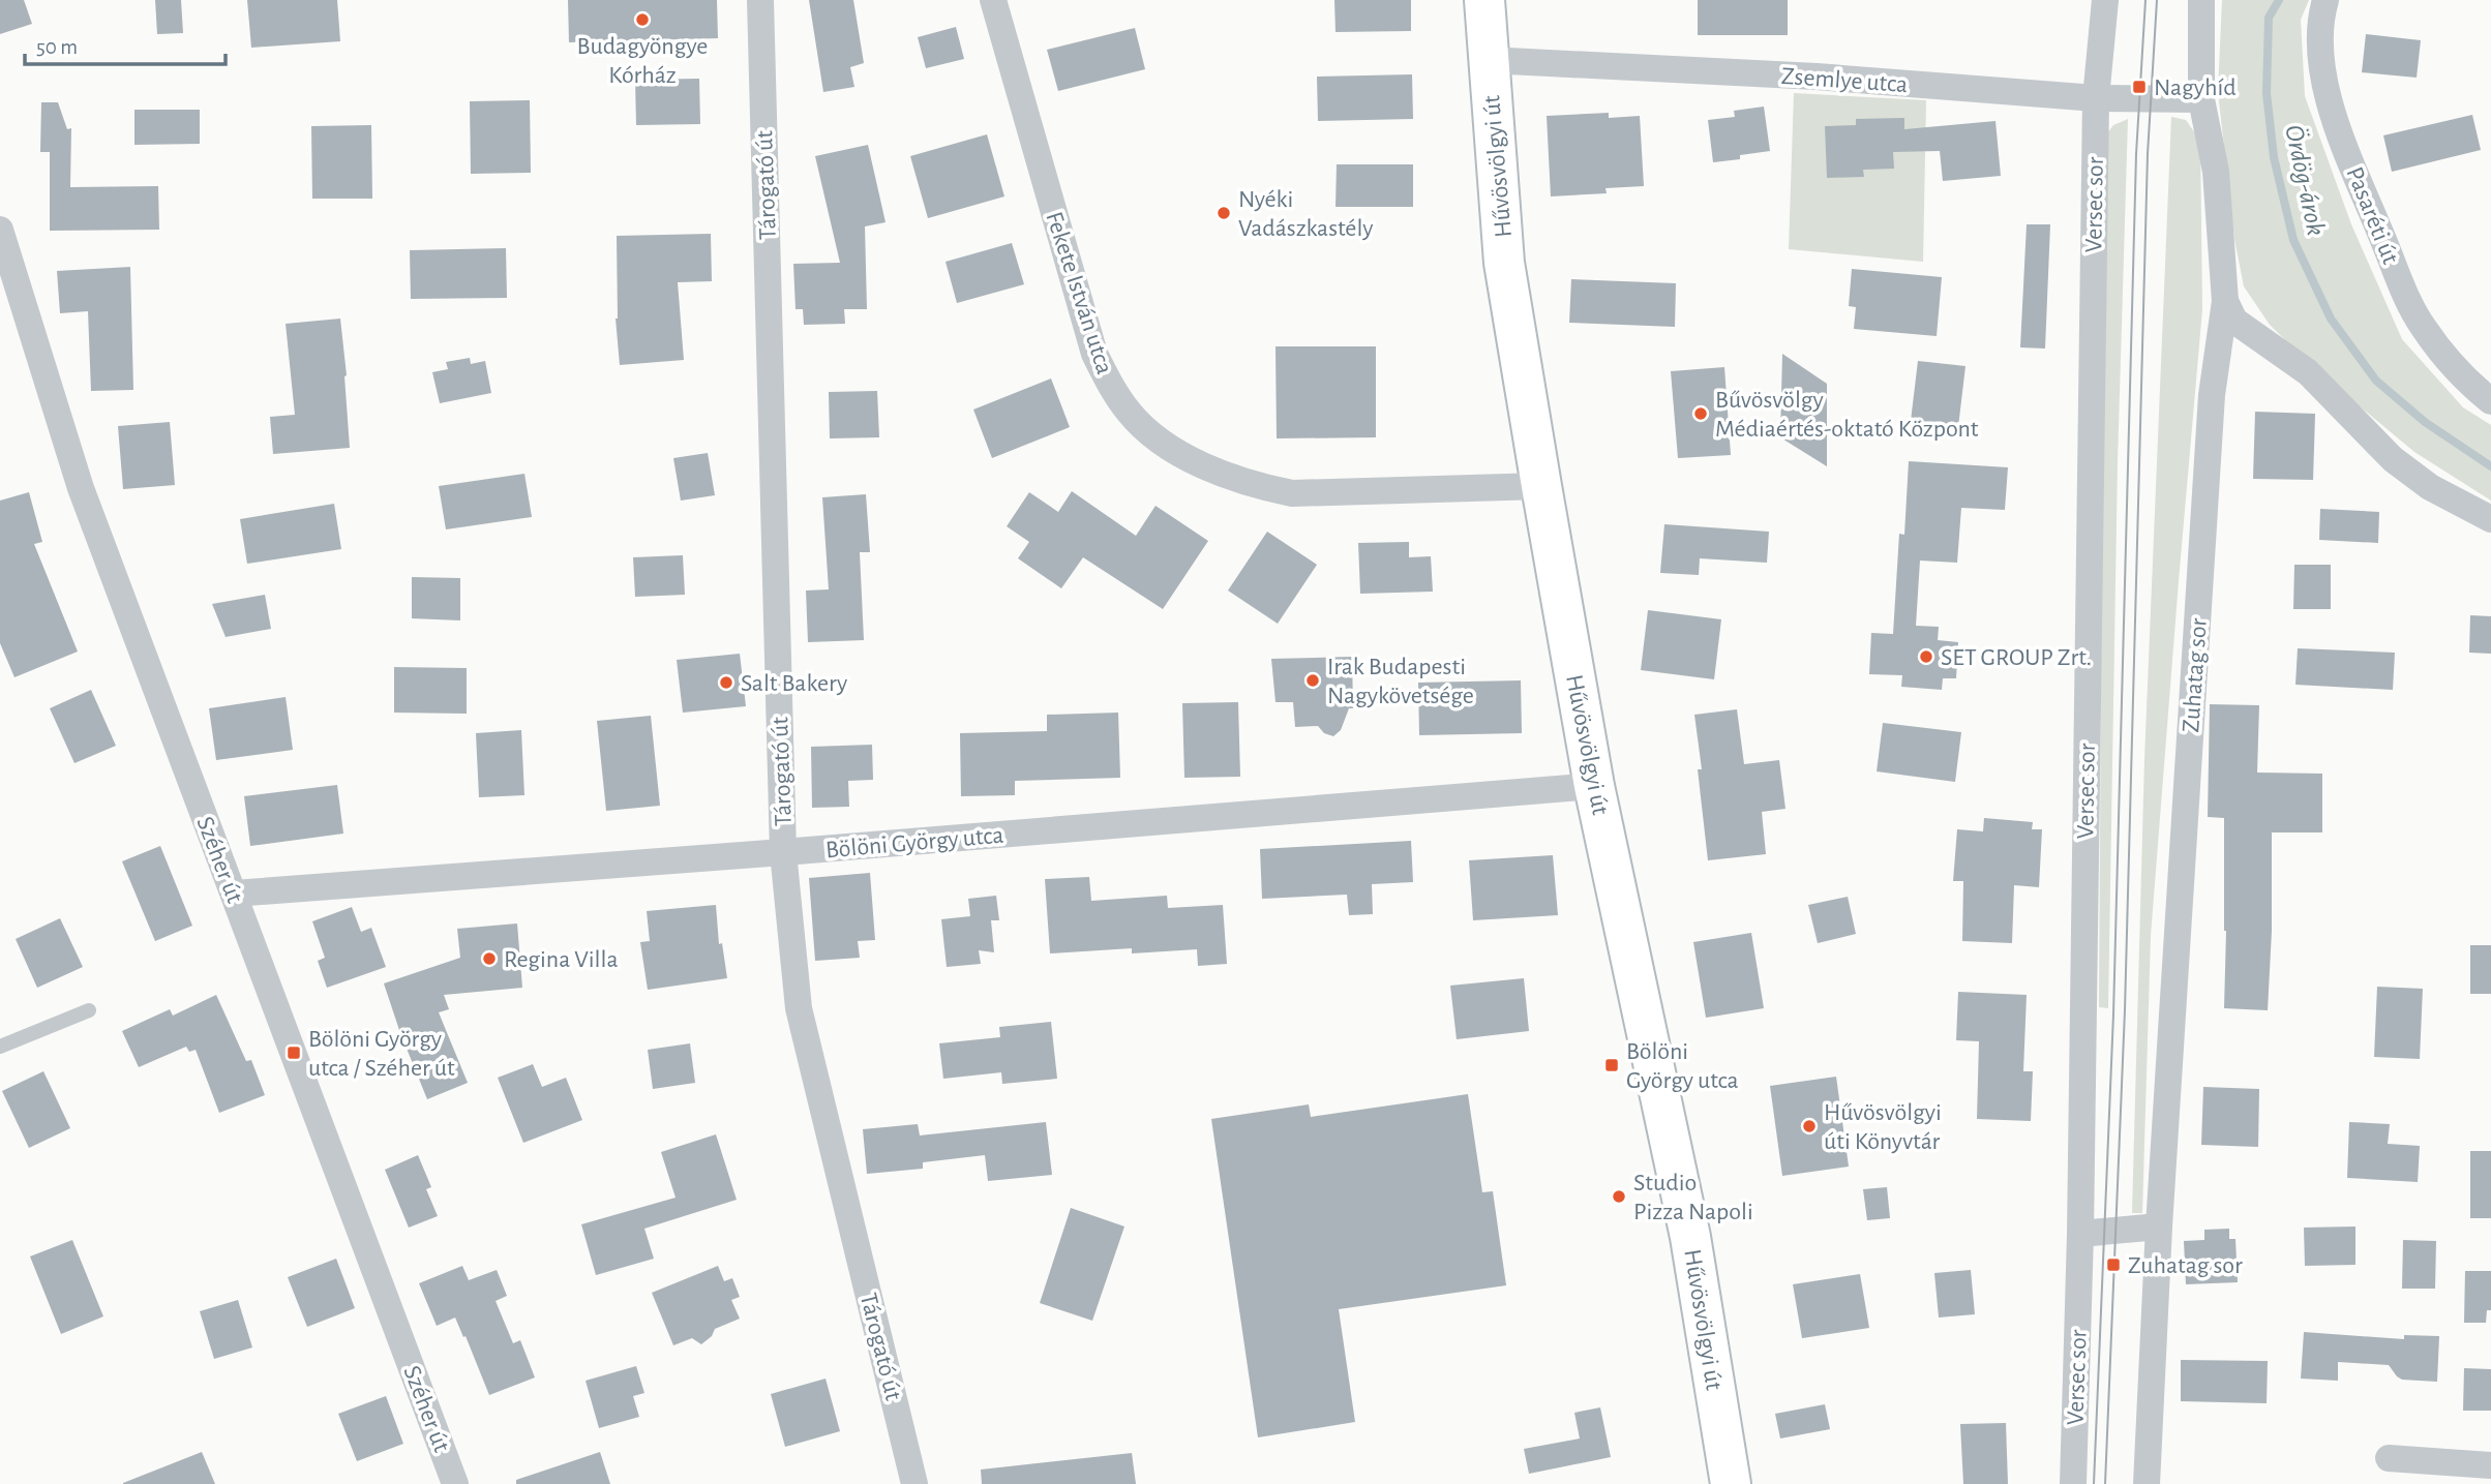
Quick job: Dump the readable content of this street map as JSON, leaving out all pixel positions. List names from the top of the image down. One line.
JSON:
{"streets":{"main road":["Hűvösvölgyi út"],"street":["Zsemlye utca","Tárogató út","Versec sor","Pasaréti út","Fekete István utca","Zuhatag sor","Bölöni György utca","Széher út"]},"crossings":[["Zsemlye utca","Hűvösvölgyi út"],["Zsemlye utca","Versec sor"],["Zsemlye utca","Zuhatag sor"],["Hűvösvölgyi út","Fekete István utca"],["Hűvösvölgyi út","Bölöni György utca"],["Tárogató út","Bölöni György utca"],["Bölöni György utca","Széher út"]],"water":["Ördög-árok"],"places":{"other":["Budagyöngye Kórház","Nyéki Vadászkastély","Bűvösvölgy Médiaértés-oktató Központ","SET GROUP Zrt.","Irak Budapesti Nagykövetsége","Salt Bakery","Regina Villa","Hűvösvölgyi úti Könyvtár","Studio Pizza Napoli"],"transit":["Nagyhíd","Bölöni György utca / Széher út","Bölöni György utca","Zuhatag sor"]},"scale_bar":"50 m"}
